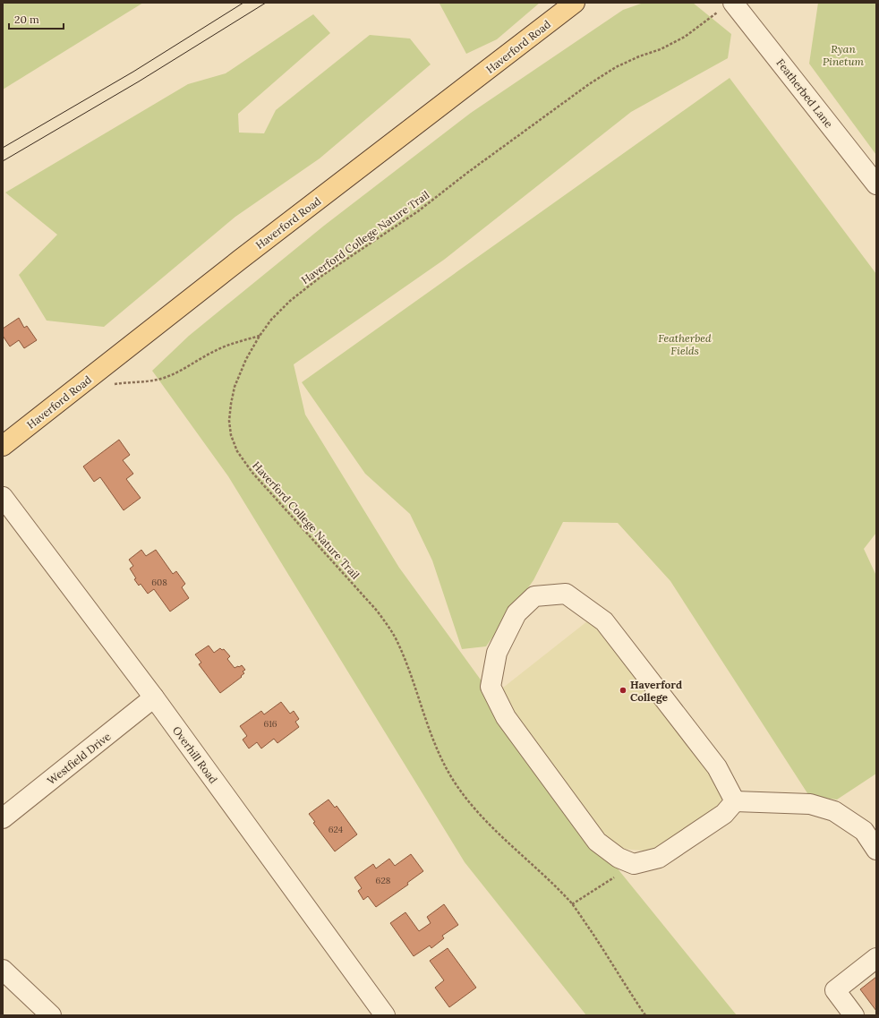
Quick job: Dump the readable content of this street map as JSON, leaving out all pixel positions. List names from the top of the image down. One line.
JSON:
{"streets":{"main road":["Haverford Road"],"street":["Featherbed Lane","Overhill Road","Westfield Drive"],"path":["Haverford College Nature Trail"]},"crossings":[["Featherbed Lane","Haverford College Nature Trail"],["Overhill Road","Westfield Drive"]],"parks":["Ryan Pinetum","Featherbed Fields"],"places":["Haverford College"],"house_numbers":["608","616","624","628"],"scale_bar":"20 m"}
